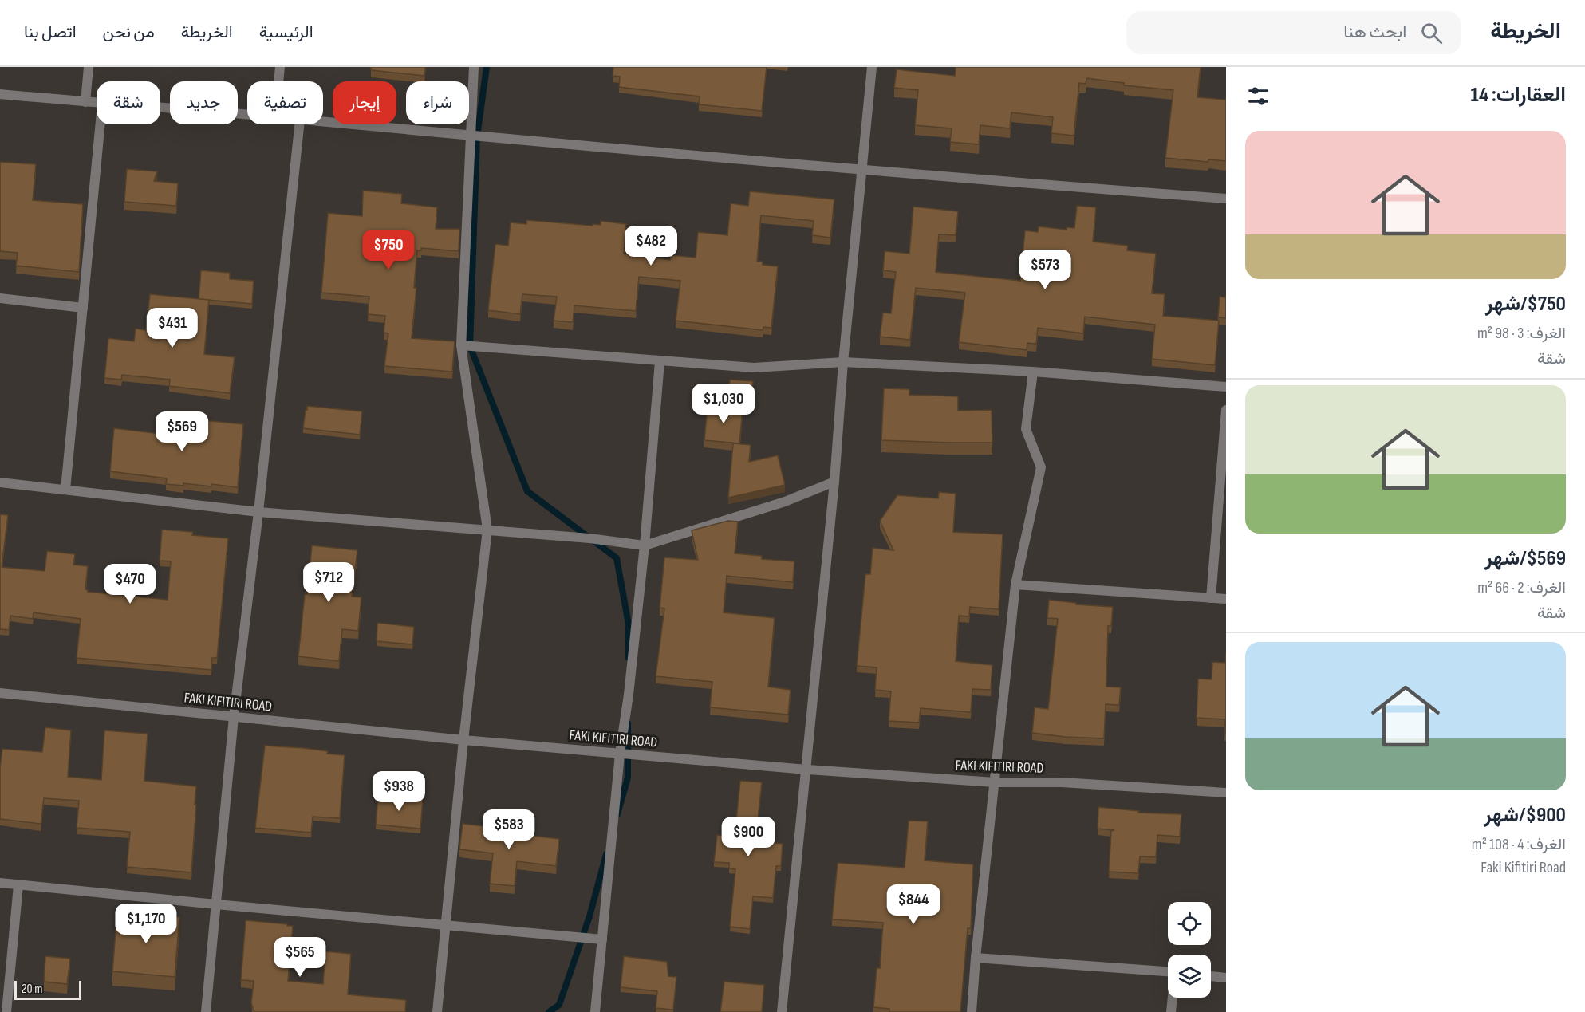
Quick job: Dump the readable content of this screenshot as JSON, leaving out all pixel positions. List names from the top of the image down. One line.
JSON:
{"streets":{"street":["FAKI KIFITIRI ROAD"]},"scale_bar":"20 m","page":{"header":"الخريطة","search":"ابحث هنا","nav":["الرئيسية","الخريطة","من نحن","اتصل بنا"],"heading":"العقارات: 14","chip":["شراء","إيجار","تصفية","جديد","شقة"],"list":[{"name":"$750/شهر","note":"الغرف: 3 · 98 m² · شقة"},{"name":"$569/شهر","note":"الغرف: 2 · 66 m² · شقة"},{"name":"$900/شهر","note":"الغرف: 4 · 108 m² · Faki Kifitiri Road"}],"price":["$482","$750","$573","$431","$1,030","$569","$712","$470","$938","$583","$900","$844","$1,170","$565"],"scale":"20 m"}}
